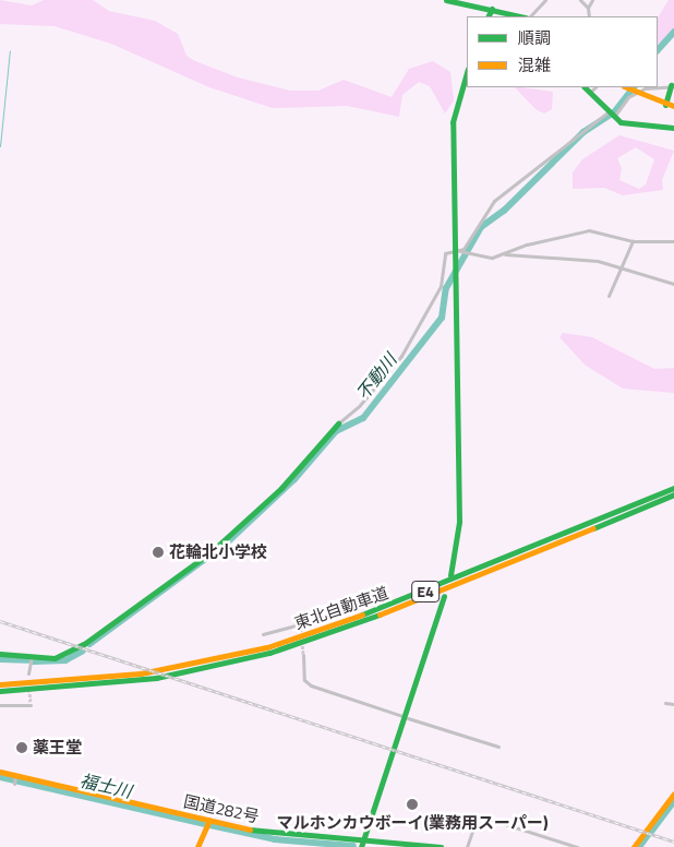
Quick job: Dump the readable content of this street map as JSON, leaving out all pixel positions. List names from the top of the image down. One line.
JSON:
{"streets":{"main road":["E4","東北自動車道","国道282号"]},"water":["不動川","福士川"],"places":["花輪北小学校","薬王堂","マルホンカウボーイ(業務用スーパー)"],"legend":["順調","混雑"]}
